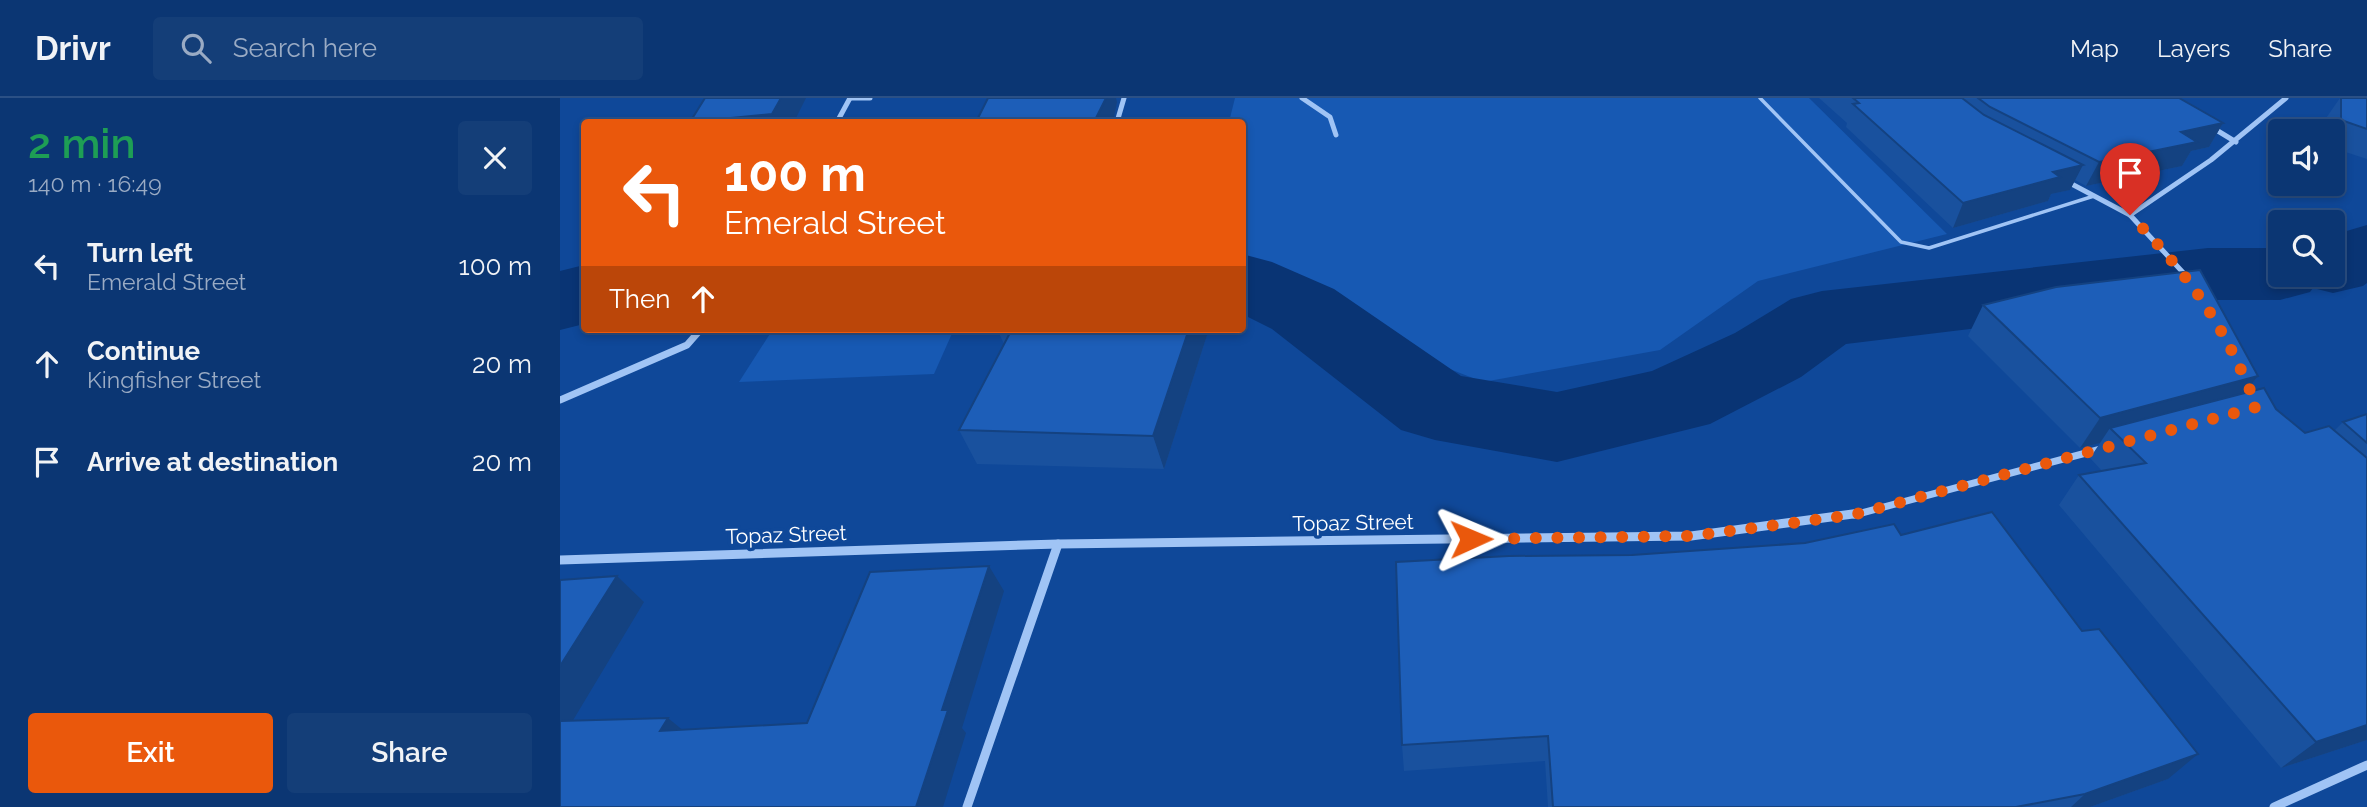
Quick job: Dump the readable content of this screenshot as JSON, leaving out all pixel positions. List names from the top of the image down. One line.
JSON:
{"streets":{"street":["Topaz Street"]},"page":{"header":"Drivr","search":"Search here","nav":["Map","Layers","Share"],"heading":["2 min","140 m · 16:49"],"turn":["100 m","Emerald Street"],"list":[{"name":"Turn left","note":"Emerald Street","value":"100 m"},{"name":"Continue","note":"Kingfisher Street","value":"20 m"},{"name":"Arrive at destination","value":"20 m"}],"then":"Then","buttons":["Exit","Share"]}}
